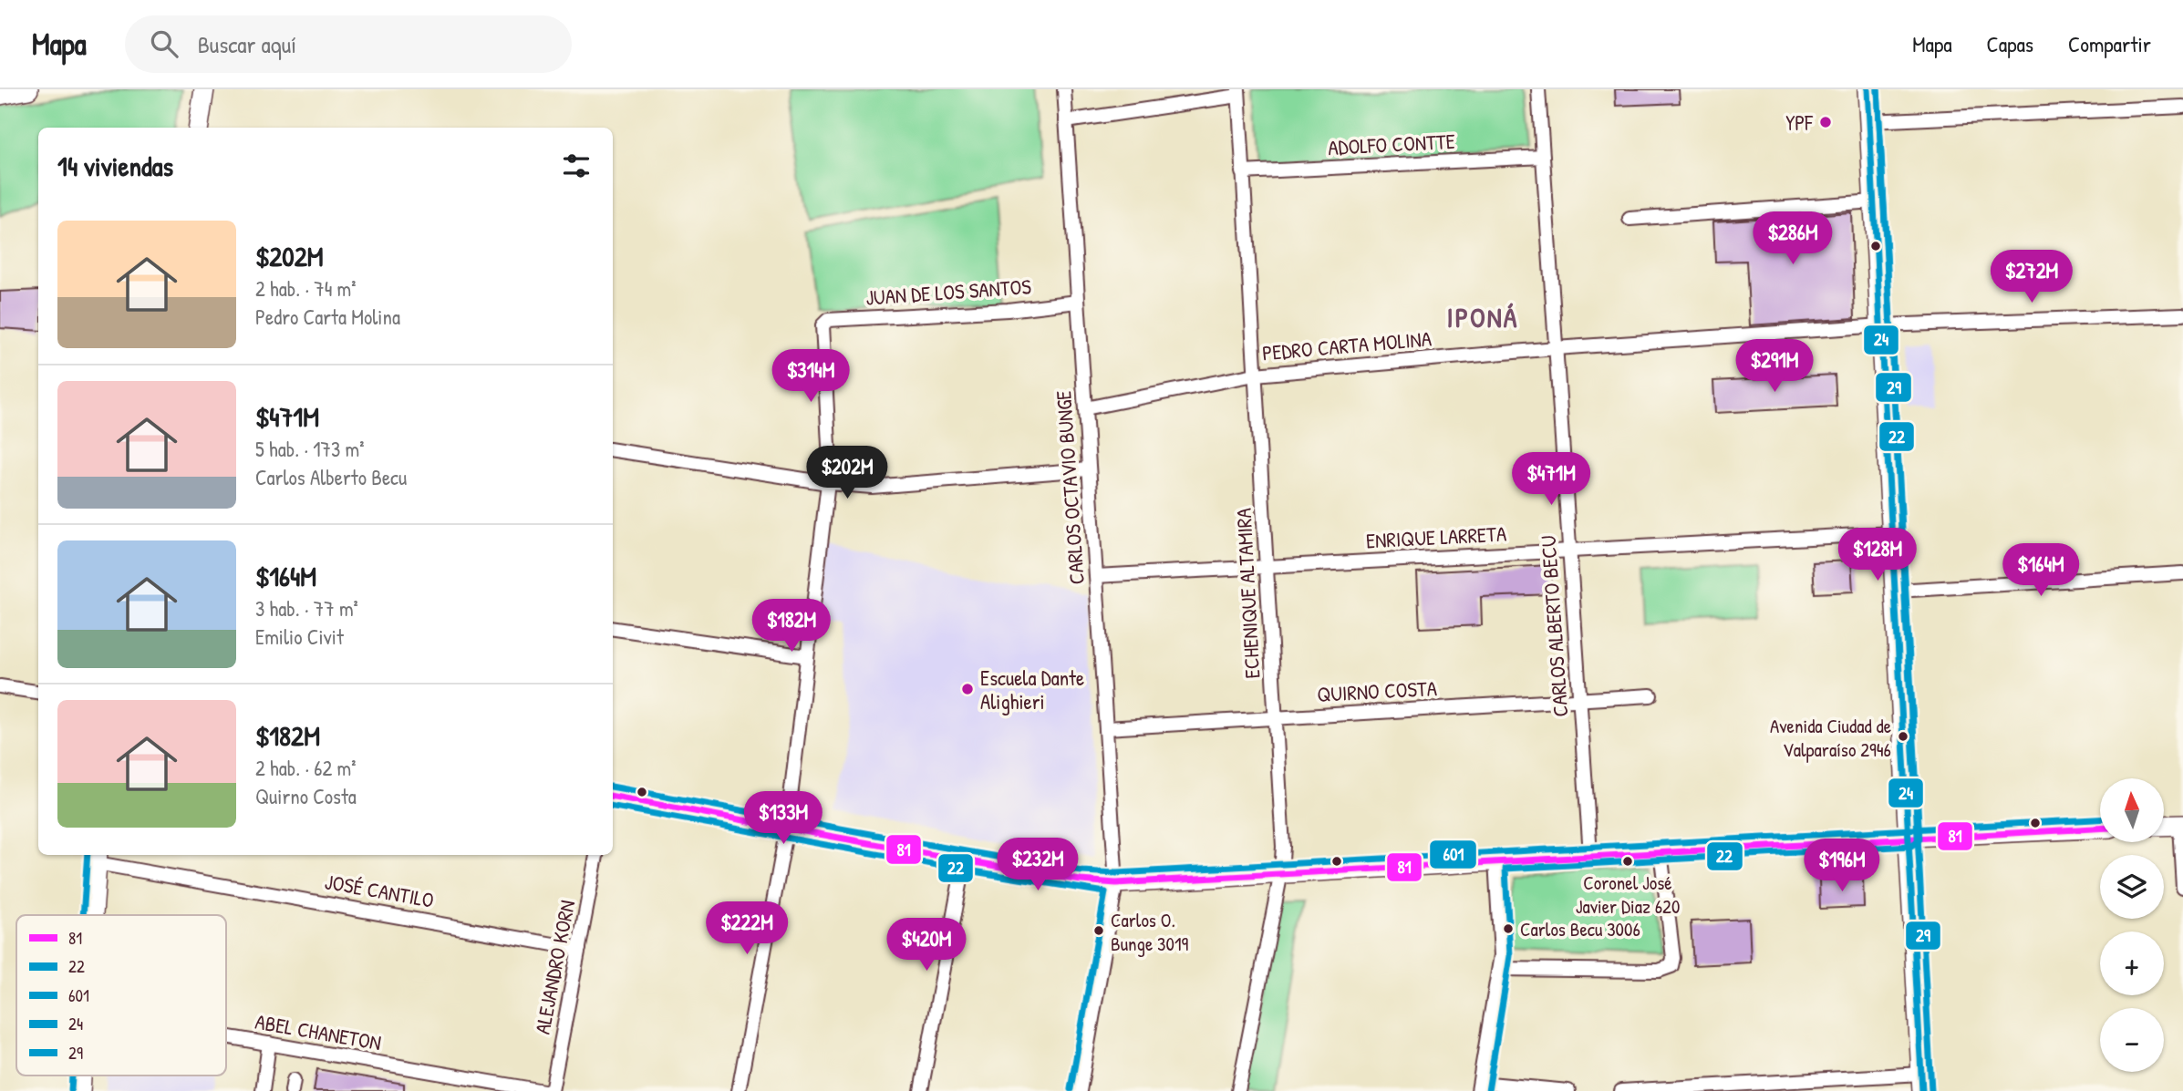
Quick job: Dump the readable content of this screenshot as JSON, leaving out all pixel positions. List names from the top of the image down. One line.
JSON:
{"streets":{"street":["ADOLFO CONTTE","JUAN DE LOS SANTOS","PEDRO CARTA MOLINA","CARLOS OCTAVIO BUNGE","ENRIQUE LARRETA","ECHENIQUE ALTAMIRA","CARLOS ALBERTO BECU","QUIRNO COSTA","JOSÉ CANTILO","ALEJANDRO KORN","ABEL CHANETON"]},"crossings":[["ADOLFO CONTTE","ECHENIQUE ALTAMIRA"],["ADOLFO CONTTE","CARLOS ALBERTO BECU"],["JUAN DE LOS SANTOS","CARLOS OCTAVIO BUNGE"],["PEDRO CARTA MOLINA","CARLOS OCTAVIO BUNGE"],["PEDRO CARTA MOLINA","ECHENIQUE ALTAMIRA"],["PEDRO CARTA MOLINA","CARLOS ALBERTO BECU"],["CARLOS OCTAVIO BUNGE","ENRIQUE LARRETA"],["CARLOS OCTAVIO BUNGE","QUIRNO COSTA"],["ENRIQUE LARRETA","ECHENIQUE ALTAMIRA"],["ENRIQUE LARRETA","CARLOS ALBERTO BECU"],["ECHENIQUE ALTAMIRA","QUIRNO COSTA"],["CARLOS ALBERTO BECU","QUIRNO COSTA"],["JOSÉ CANTILO","ALEJANDRO KORN"]],"districts":["IPONÁ"],"places":["YPF","Escuela Dante Alighieri","Avenida Ciudad de Valparaíso 2946","Coronel José Javier Diaz 620","Carlos Becu 3006","Carlos O. Bunge 3019"],"lines":["transit line 22","transit line 24","transit line 29","transit line 601","transit line 81"],"legend":["81","22","601","24","29"],"north":"top","page":{"header":"Mapa","search":"Buscar aquí","nav":["Mapa","Capas","Compartir"],"heading":"14 viviendas","list":[{"name":"$202M","note":"2 hab. · 74 m² · Pedro Carta Molina"},{"name":"$471M","note":"5 hab. · 173 m² · Carlos Alberto Becu"},{"name":"$164M","note":"3 hab. · 77 m² · Emilio Civit"},{"name":"$182M","note":"2 hab. · 62 m² · Quirno Costa"}],"price":["$286M","$272M","$291M","$314M","$202M","$471M","$128M","$164M","$182M","$133M","$232M","$196M","$222M","$420M"],"map_buttons":["+","−"]}}
